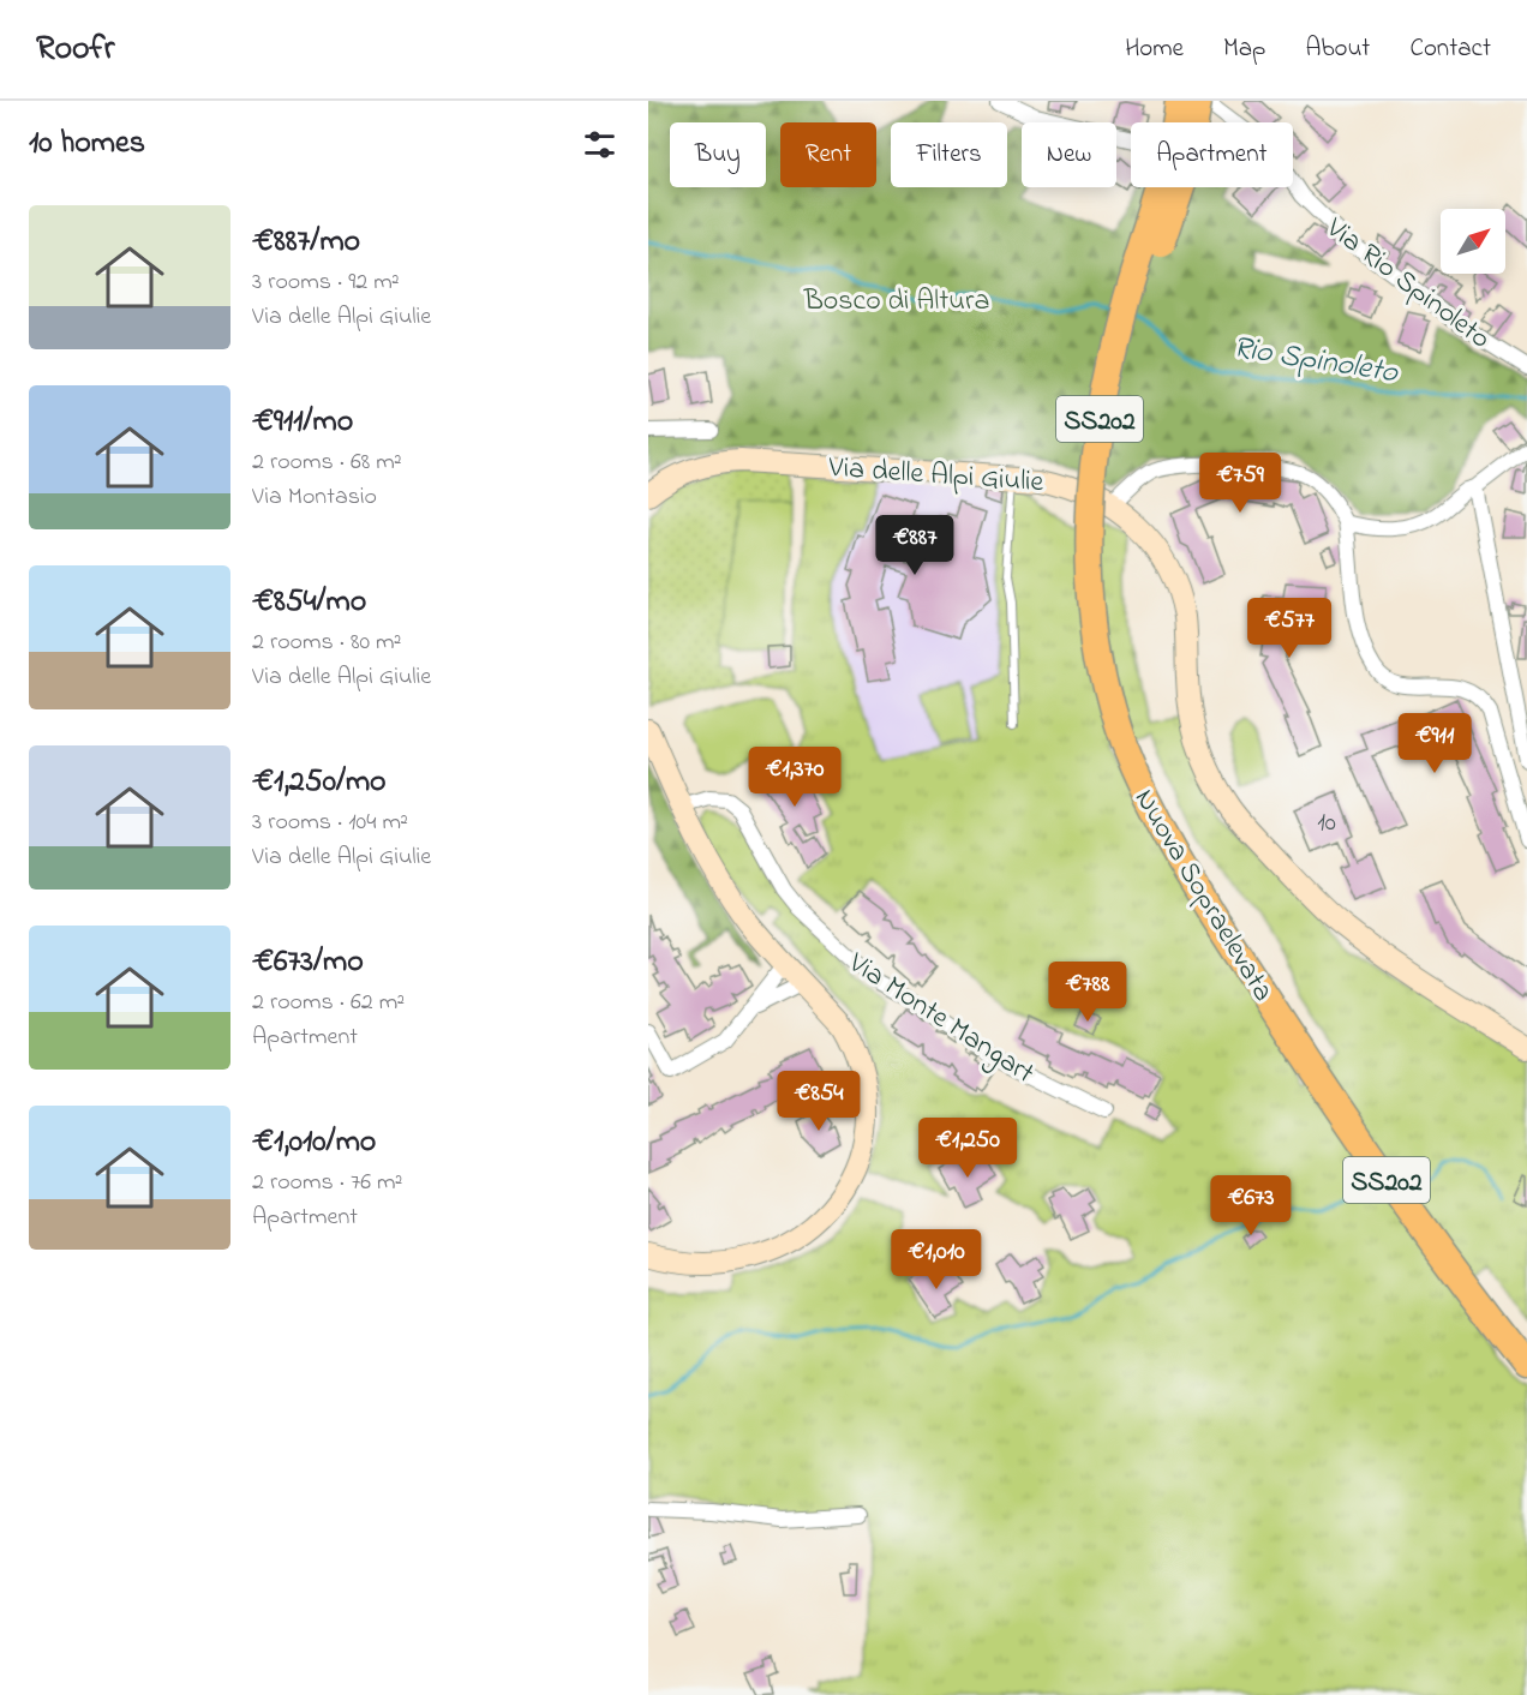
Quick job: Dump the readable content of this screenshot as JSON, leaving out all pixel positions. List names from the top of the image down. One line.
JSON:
{"streets":{"highway":["SS202","Nuova Sopraelevata"],"street":["Via Rio Spinoleto","Via delle Alpi Giulie","Via Monte Mangart"]},"water":["Rio Spinoleto"],"parks":["Bosco di Altura"],"house_numbers":["10"],"north":"top right","page":{"header":"Roofr","nav":["Home","Map","About","Contact"],"heading":"10 homes","chip":["Buy","Rent","Filters","New","Apartment"],"list":[{"name":"€887/mo","note":"3 rooms · 92 m² · Via delle Alpi Giulie"},{"name":"€911/mo","note":"2 rooms · 68 m² · Via Montasio"},{"name":"€854/mo","note":"2 rooms · 80 m² · Via delle Alpi Giulie"},{"name":"€1,250/mo","note":"3 rooms · 104 m² · Via delle Alpi Giulie"},{"name":"€673/mo","note":"2 rooms · 62 m² · Apartment"},{"name":"€1,010/mo","note":"2 rooms · 76 m² · Apartment"}],"price":["€759","€887","€577","€911","€1,370","€788","€854","€1,250","€673","€1,010"]}}
